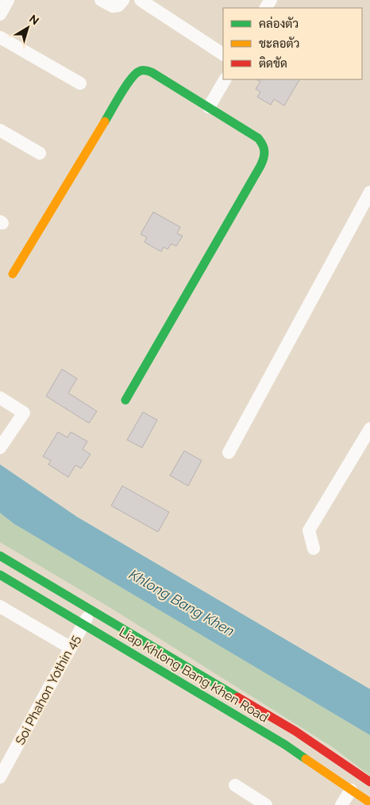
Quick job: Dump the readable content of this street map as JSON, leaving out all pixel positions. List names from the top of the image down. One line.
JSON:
{"streets":{"main road":["Liap Khlong Bang Khen Road"],"street":["Soi Phahon Yothin 45"]},"crossings":[["Liap Khlong Bang Khen Road","Soi Phahon Yothin 45"]],"water":["Khlong Bang Khen"],"legend":["คล่องตัว","ชะลอตัว","ติดขัด"],"north":"top right"}
